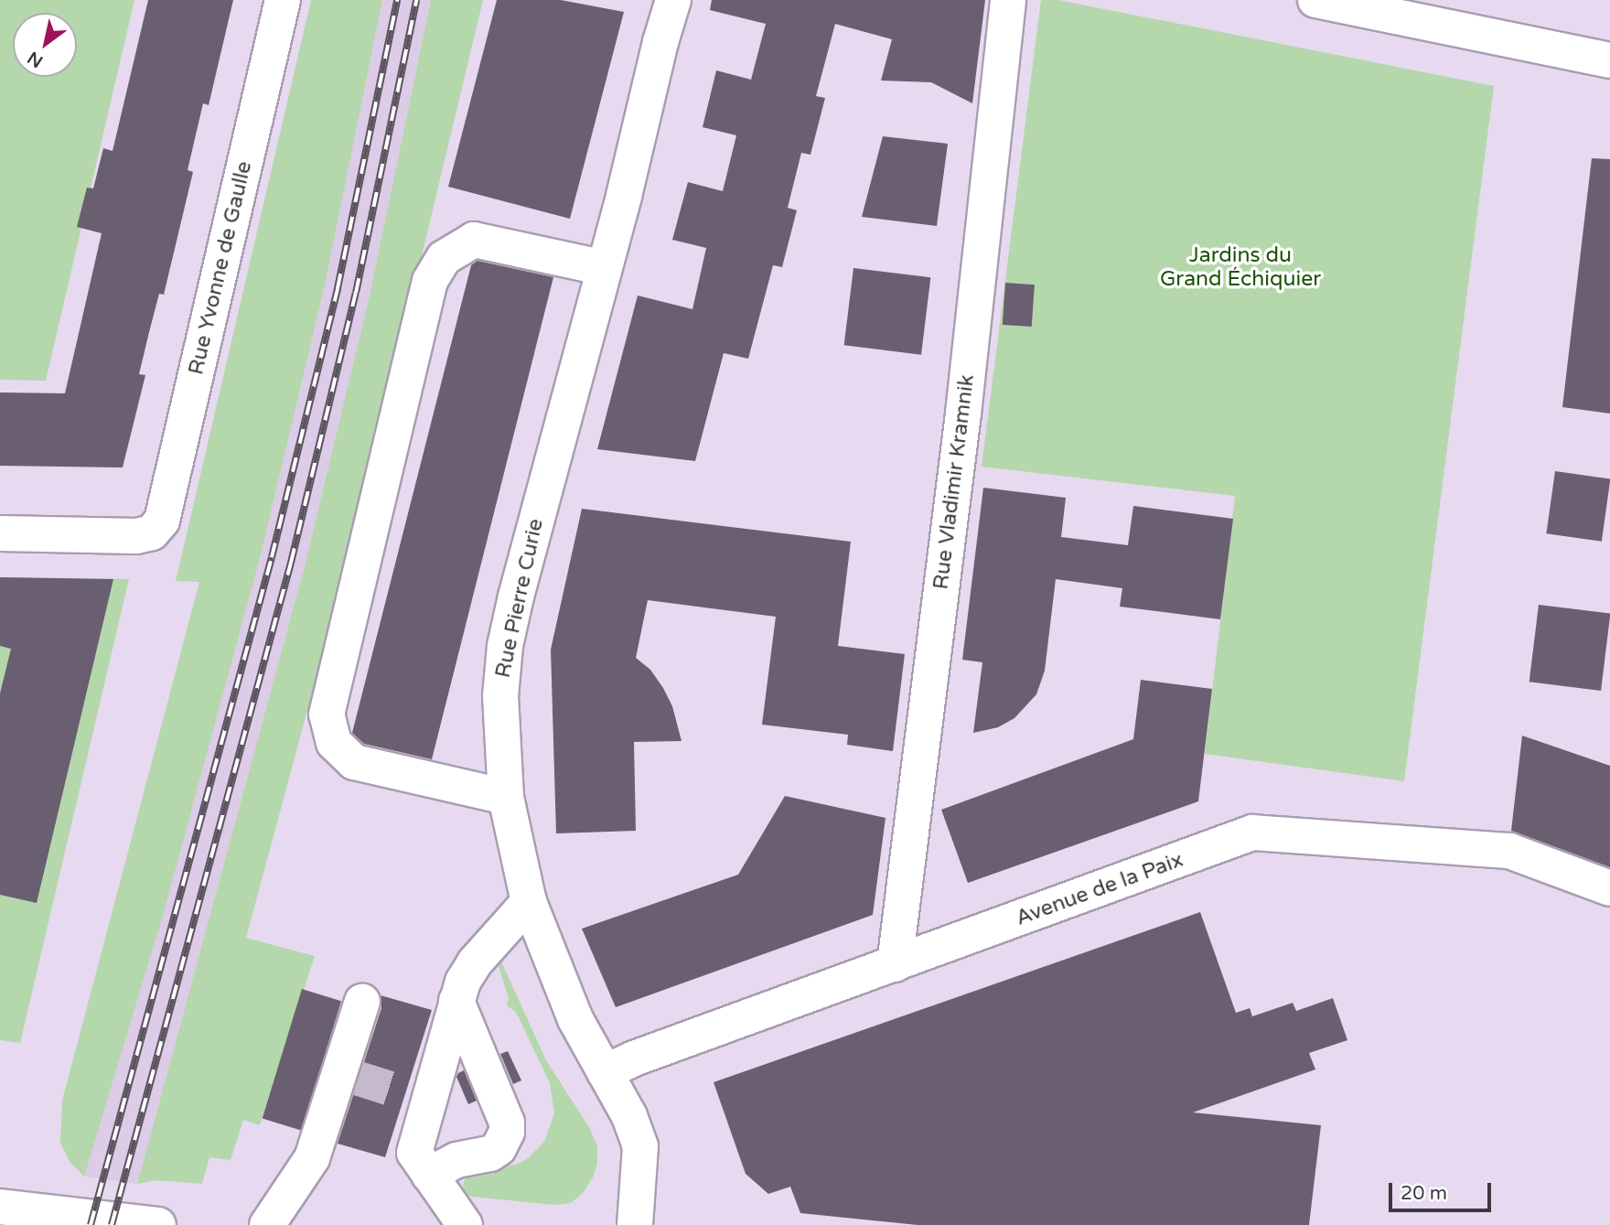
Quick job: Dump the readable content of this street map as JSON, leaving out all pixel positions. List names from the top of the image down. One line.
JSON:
{"streets":{"street":["Rue Yvonne de Gaulle","Rue Vladimir Kramnik","Rue Pierre Curie","Avenue de la Paix"]},"crossings":[["Rue Vladimir Kramnik","Avenue de la Paix"],["Rue Pierre Curie","Avenue de la Paix"]],"parks":["Jardins du Grand Échiquier"],"scale_bar":"20 m","north":"bottom left"}
